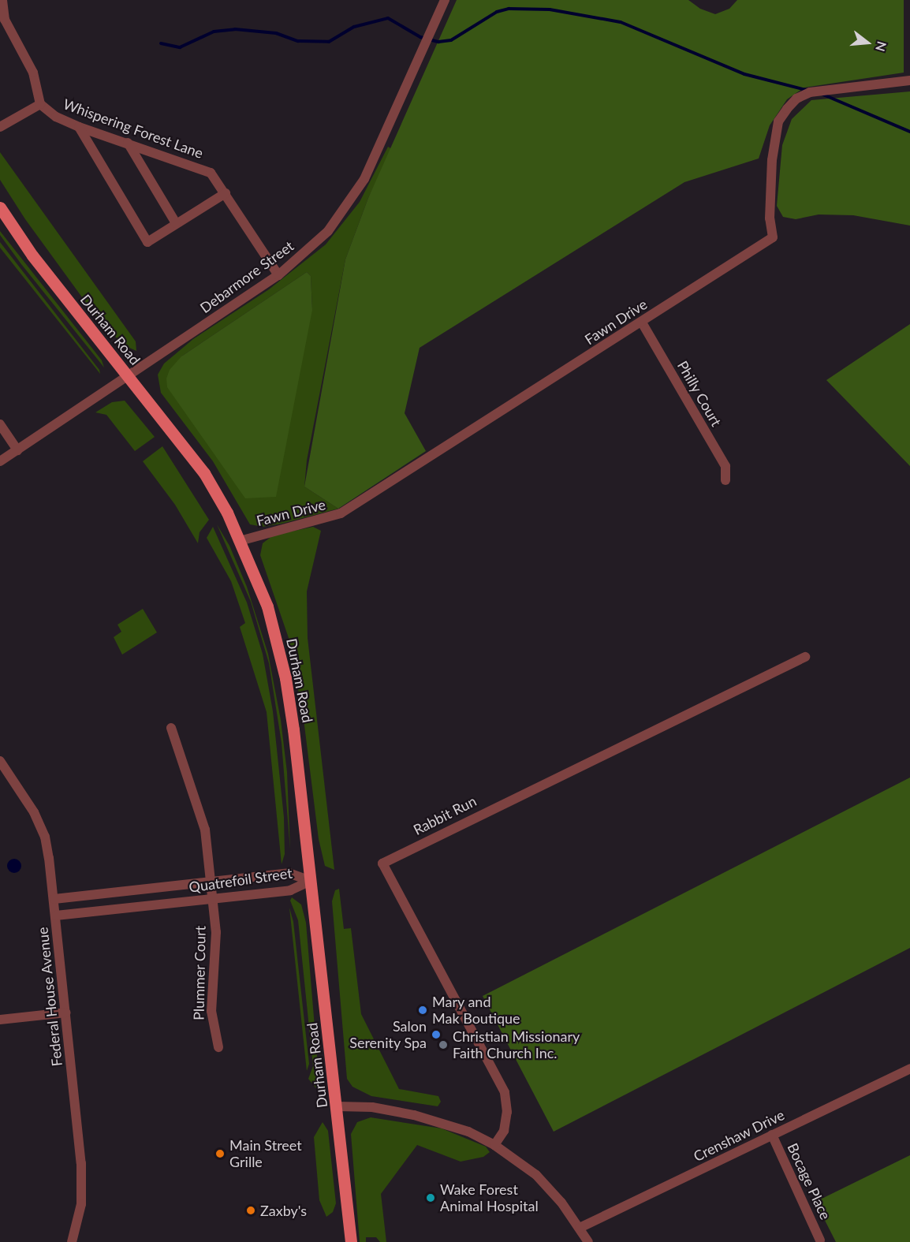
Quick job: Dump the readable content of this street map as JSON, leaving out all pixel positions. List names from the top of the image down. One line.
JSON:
{"streets":{"main road":["Durham Road"],"street":["Whispering Forest Lane","Debarmore Street","Fawn Drive","Philly Court","Rabbit Run","Quatrefoil Street","Plummer Court","Federal House Avenue","Crenshaw Drive","Bocage Place"]},"crossings":[["Whispering Forest Lane","Debarmore Street"],["Debarmore Street","Durham Road"],["Fawn Drive","Durham Road"],["Fawn Drive","Philly Court"],["Durham Road","Quatrefoil Street"],["Quatrefoil Street","Plummer Court"],["Quatrefoil Street","Federal House Avenue"],["Crenshaw Drive","Bocage Place"]],"places":["Mary and Mak Boutique","Salon Serenity Spa","Christian Missionary Faith Church Inc.","Main Street Grille","Wake Forest Animal Hospital","Zaxby's"],"north":"right"}
